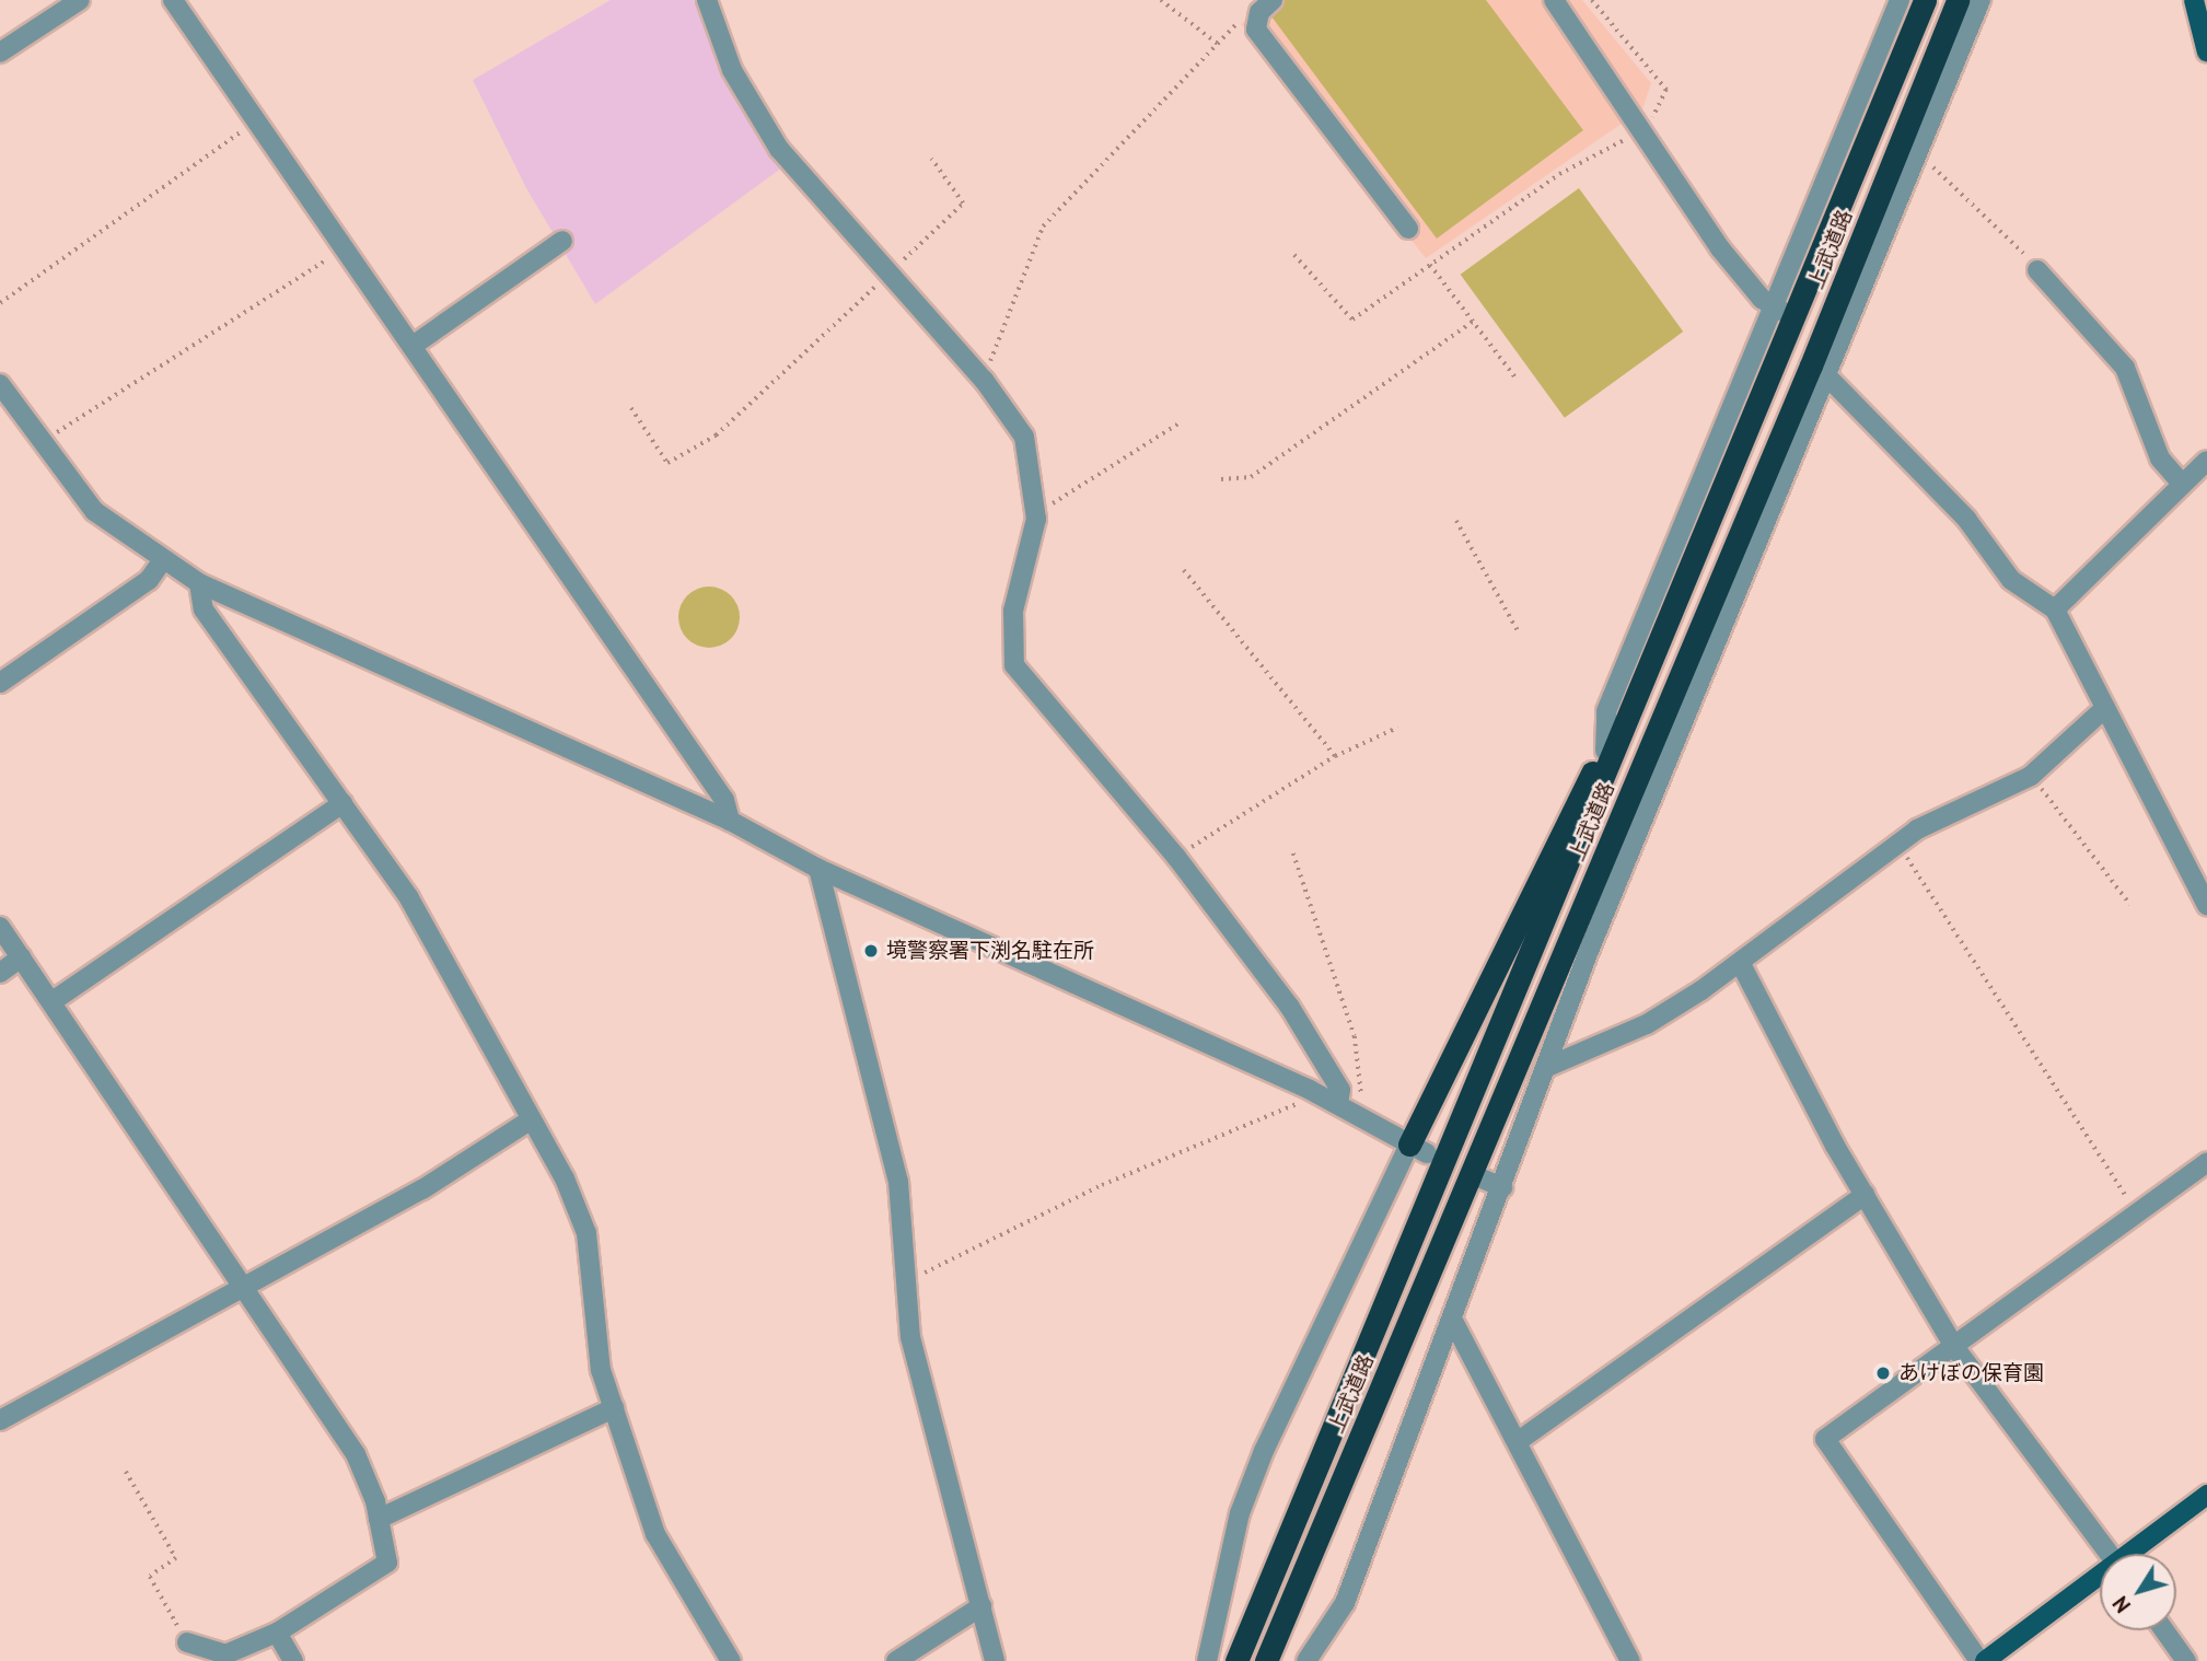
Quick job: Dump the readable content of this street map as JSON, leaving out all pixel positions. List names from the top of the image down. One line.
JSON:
{"streets":{"highway":["上武道路"]},"places":["境警察署下渕名駐在所","あけぼの保育園"],"north":"bottom left"}
